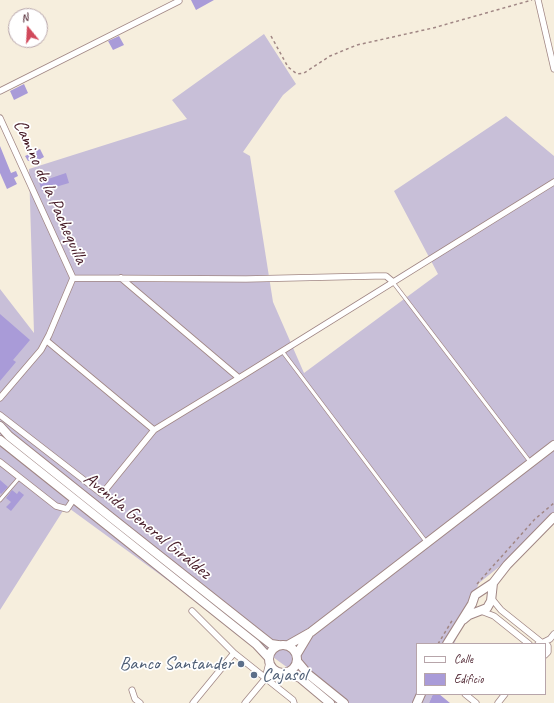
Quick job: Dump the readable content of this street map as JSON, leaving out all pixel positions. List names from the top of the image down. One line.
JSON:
{"streets":{"main road":["Avenida General Giráldez"],"street":["Camino de la Pachequilla"]},"places":["Banco Santander","Cajasol"],"legend":["Calle","Edificio"],"north":"top"}
